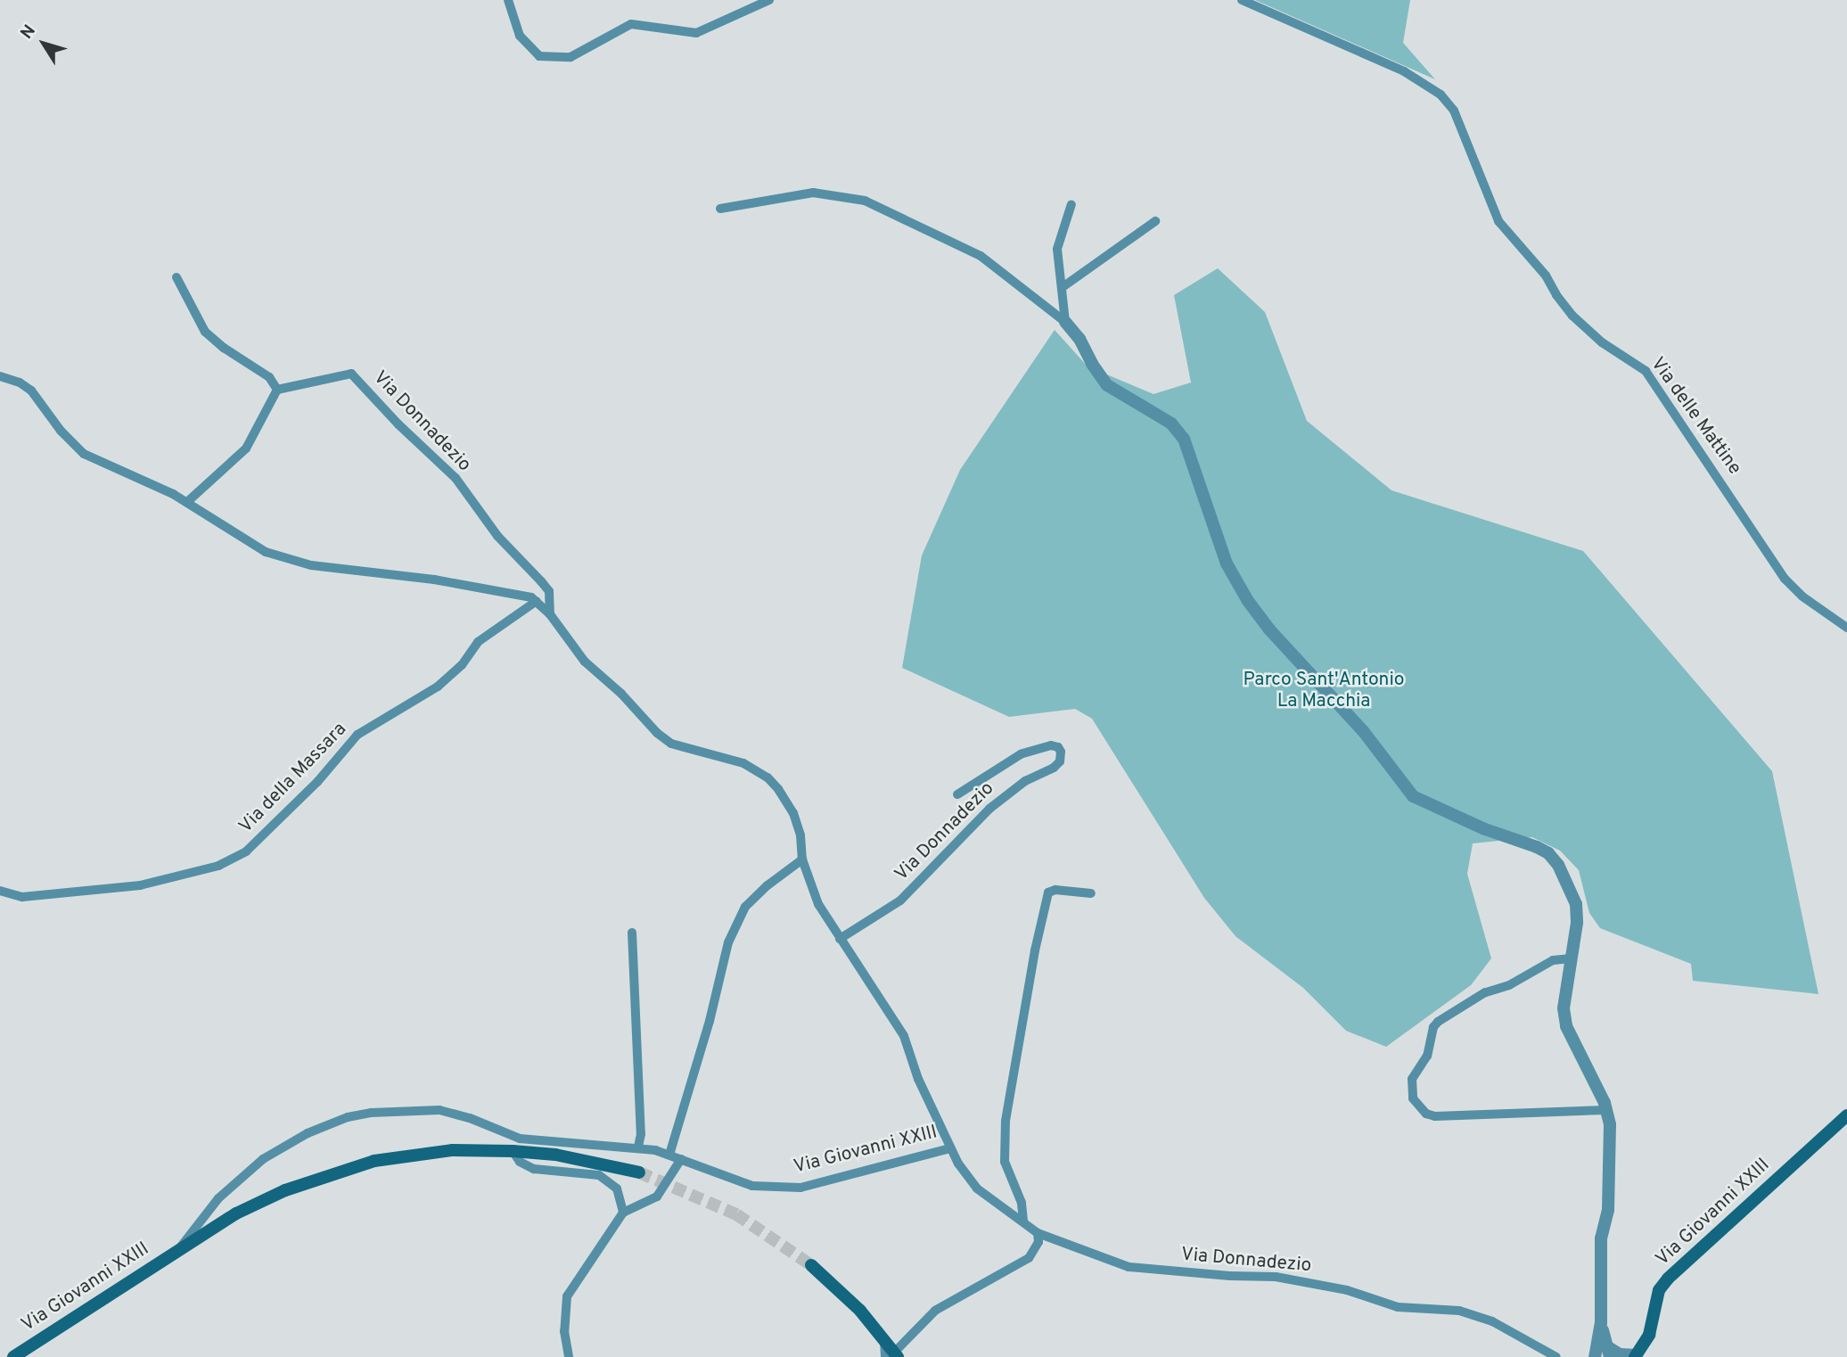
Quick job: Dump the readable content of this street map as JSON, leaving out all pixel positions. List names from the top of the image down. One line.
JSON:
{"streets":{"main road":["Via Giovanni XXIII"],"street":["Via delle Mattine","Via Donnadezio","Via della Massara"]},"crossings":[["Via Donnadezio","Via della Massara"],["Via Donnadezio","Via Giovanni XXIII"]],"parks":["Parco Sant'Antonio La Macchia"],"north":"top left"}
